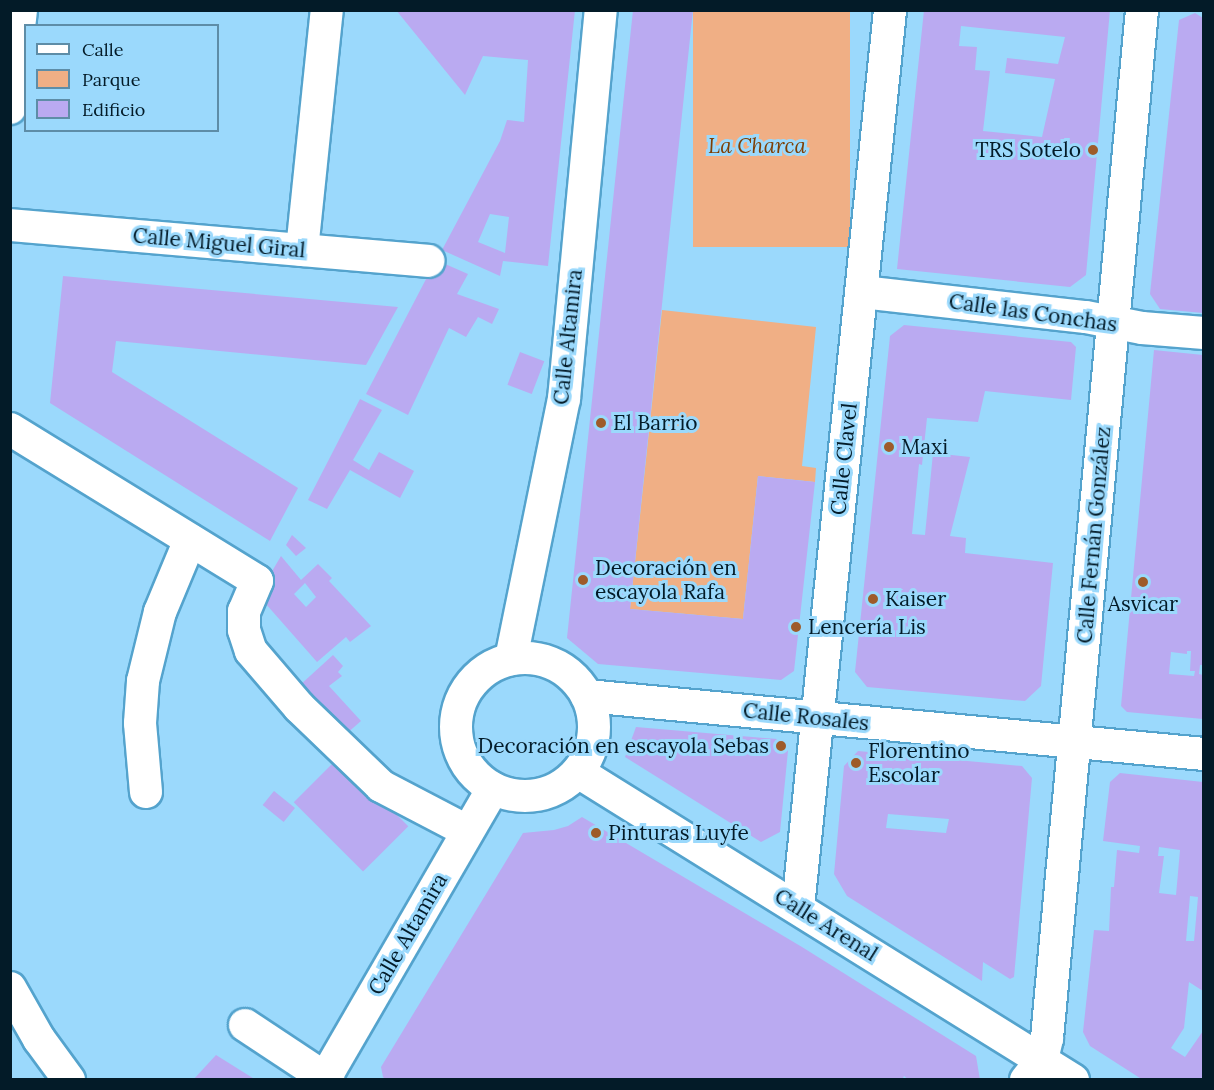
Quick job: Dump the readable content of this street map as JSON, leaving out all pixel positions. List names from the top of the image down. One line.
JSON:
{"streets":{"street":["Calle Miguel Giral","Calle las Conchas","Calle Altamira","Calle Clavel","Calle Fernán González","Calle Rosales","Calle Arenal"]},"crossings":[["Calle las Conchas","Calle Clavel"],["Calle las Conchas","Calle Fernán González"],["Calle Altamira","Calle Rosales"],["Calle Altamira","Calle Arenal"],["Calle Clavel","Calle Rosales"],["Calle Clavel","Calle Arenal"],["Calle Fernán González","Calle Rosales"],["Calle Fernán González","Calle Arenal"],["Calle Rosales","Calle Arenal"]],"parks":["La Charca"],"places":["TRS Sotelo","El Barrio","Maxi","Decoración en escayola Rafa","Asvicar","Kaiser","Lencería Lis","Decoración en escayola Sebas","Florentino Escolar","Pinturas Luyfe"],"legend":["Calle","Parque","Edificio"]}
